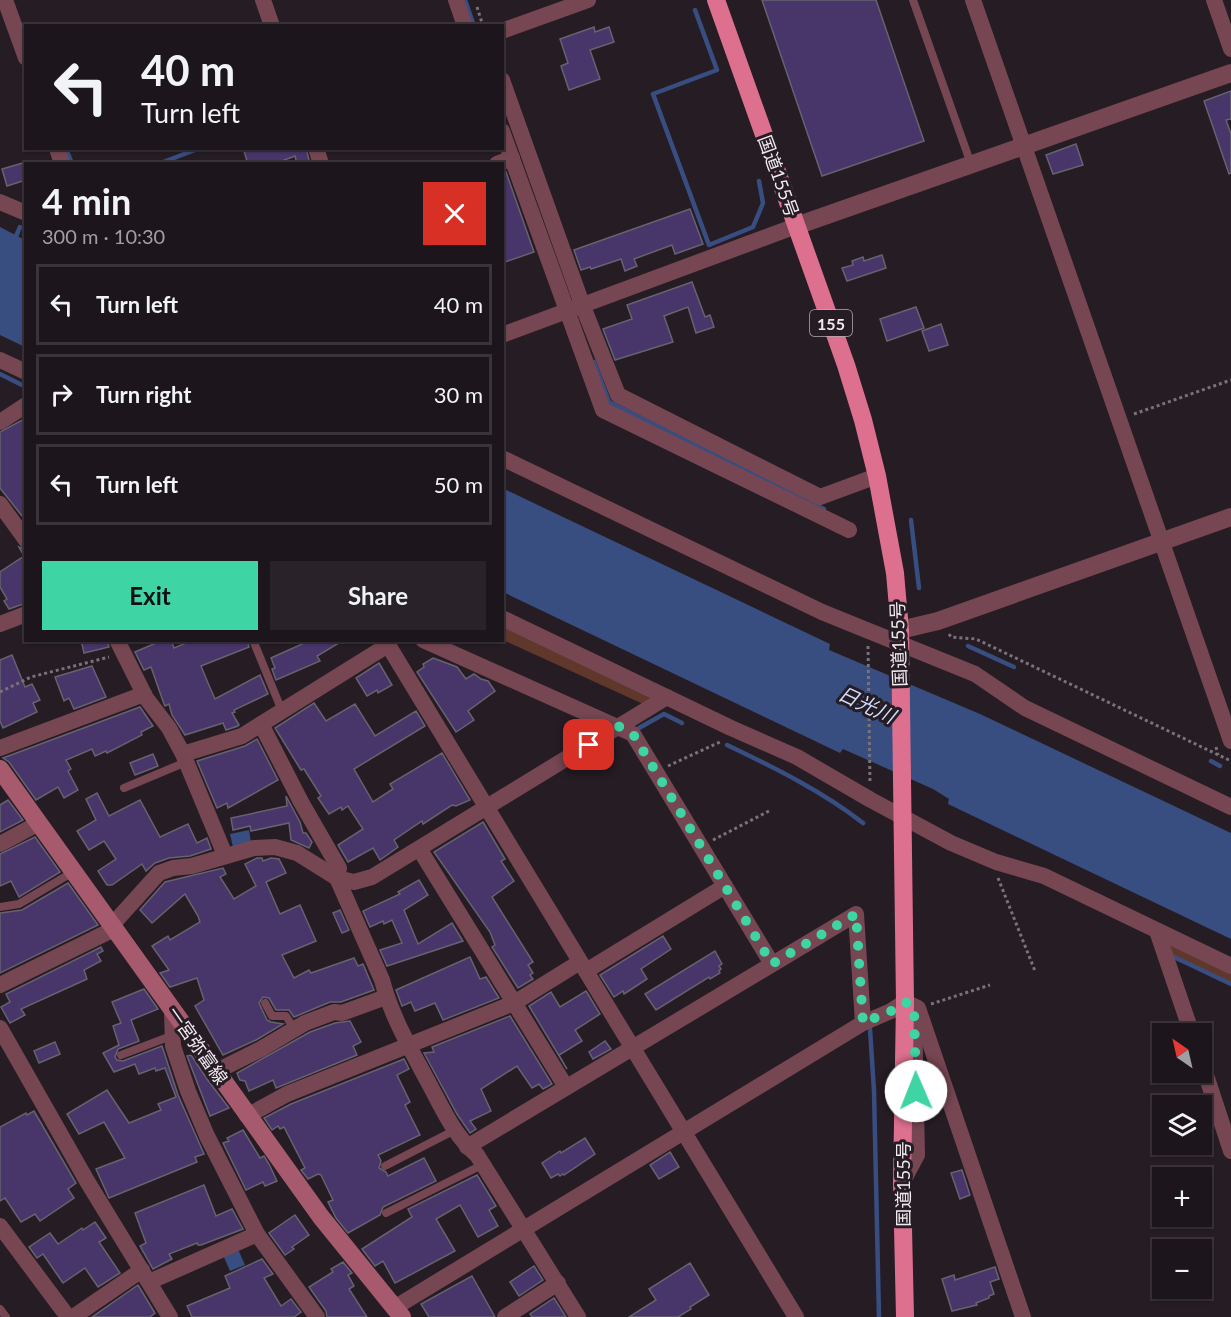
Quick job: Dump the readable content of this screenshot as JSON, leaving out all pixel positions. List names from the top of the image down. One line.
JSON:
{"streets":{"highway":["国道155号","155"],"main road":["一宮弥富線"]},"water":["日光川"],"north":"top left","page":{"turn":["40 m","Turn left"],"heading":["4 min","300 m · 10:30"],"list":[{"name":"Turn left","value":"40 m"},{"name":"Turn right","value":"30 m"},{"name":"Turn left","value":"50 m"}],"buttons":["Exit","Share"],"map_buttons":["+","−"]}}
